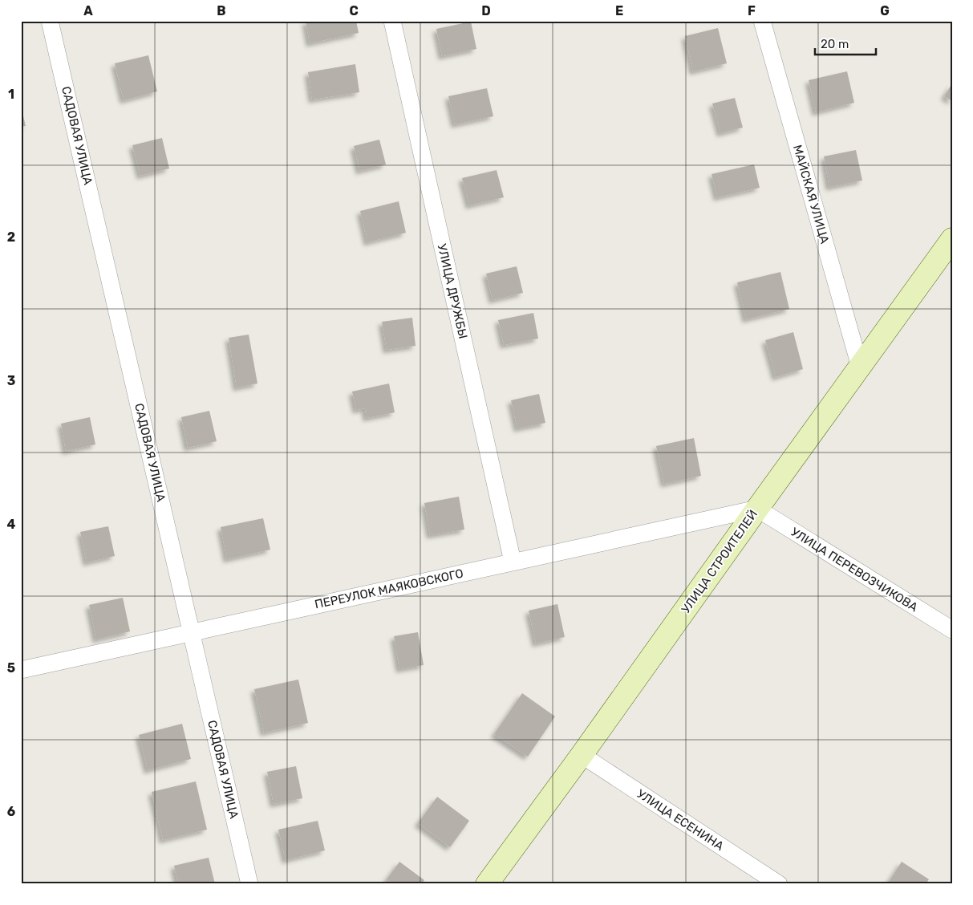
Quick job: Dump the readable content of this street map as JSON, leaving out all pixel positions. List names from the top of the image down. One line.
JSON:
{"streets":{"street":["САДОВАЯ УЛИЦА","МАЙСКАЯ УЛИЦА","УЛИЦА ДРУЖБЫ","УЛИЦА СТРОИТЕЛЕЙ","УЛИЦА ПЕРЕВОЗЧИКОВА","ПЕРЕУЛОК МАЯКОВСКОГО","УЛИЦА ЕСЕНИНА"]},"crossings":[["САДОВАЯ УЛИЦА","ПЕРЕУЛОК МАЯКОВСКОГО"],["МАЙСКАЯ УЛИЦА","УЛИЦА СТРОИТЕЛЕЙ"],["УЛИЦА ДРУЖБЫ","ПЕРЕУЛОК МАЯКОВСКОГО"],["УЛИЦА СТРОИТЕЛЕЙ","УЛИЦА ПЕРЕВОЗЧИКОВА"],["УЛИЦА СТРОИТЕЛЕЙ","ПЕРЕУЛОК МАЯКОВСКОГО"],["УЛИЦА СТРОИТЕЛЕЙ","УЛИЦА ЕСЕНИНА"],["УЛИЦА ПЕРЕВОЗЧИКОВА","ПЕРЕУЛОК МАЯКОВСКОГО"]],"scale_bar":"20 m","grid":{"columns":["A","B","C","D","E","F","G"],"rows":["1","2","3","4","5","6"]}}
